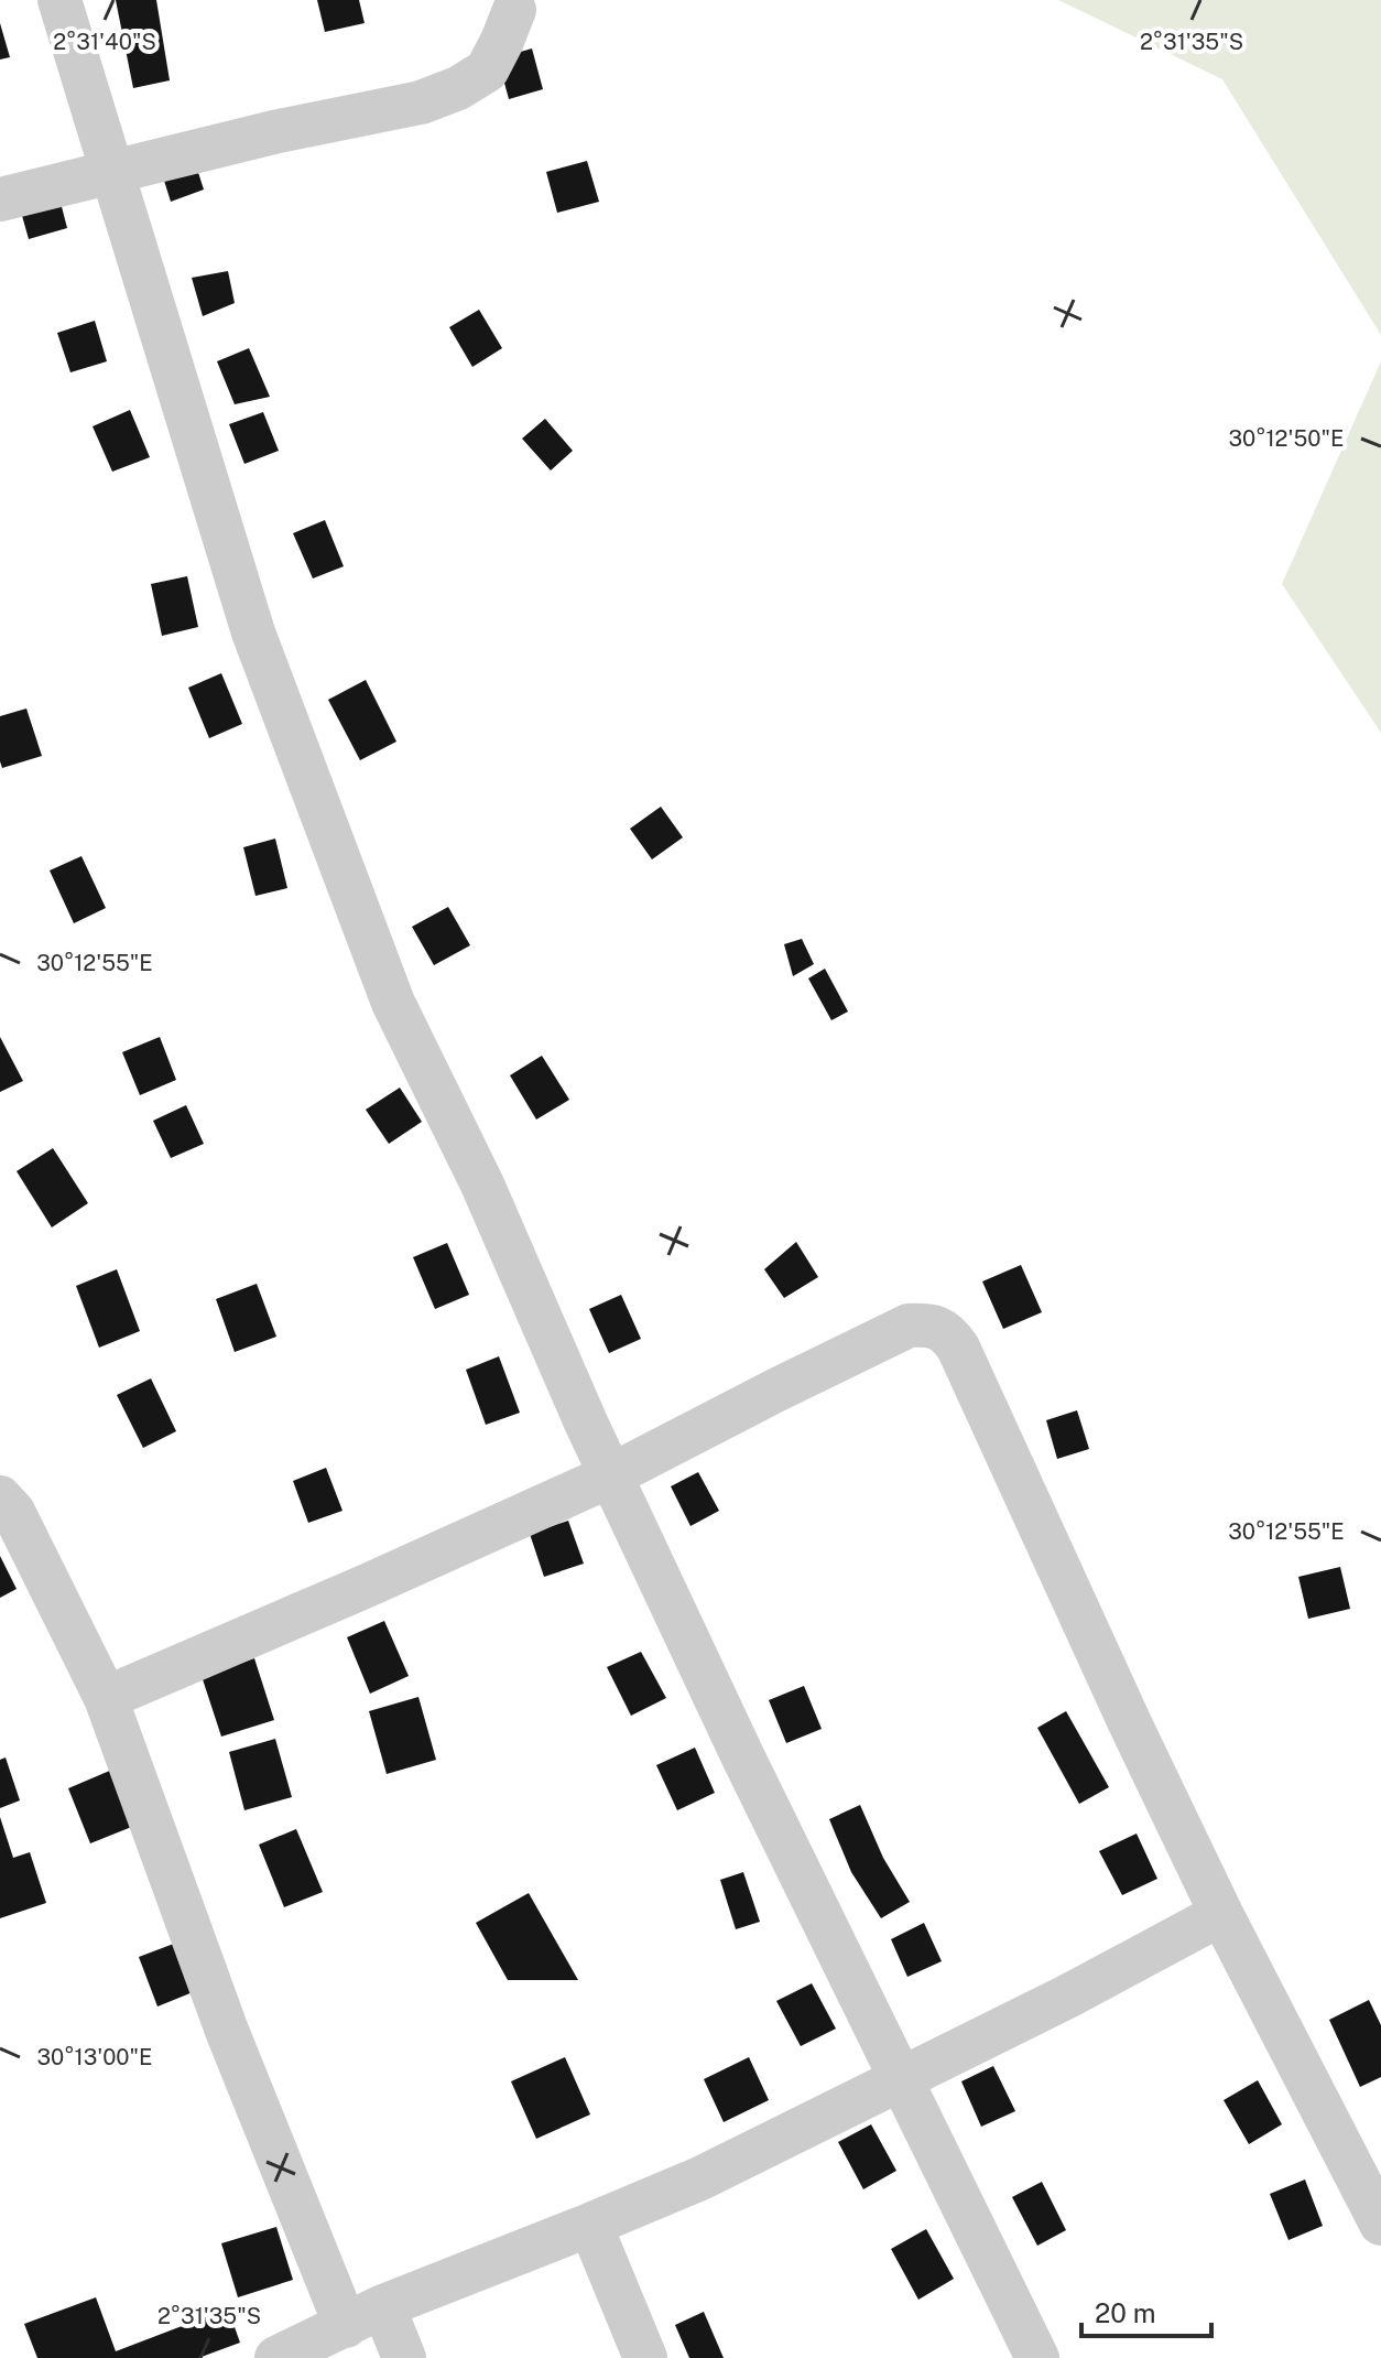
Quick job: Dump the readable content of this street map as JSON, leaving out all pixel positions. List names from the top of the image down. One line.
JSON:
{"scale_bar":"20 m","coordinates":["2°31'40\"S","2°31'35\"S","30°12'50\"E","30°12'55\"E","30°13'00\"E"]}
